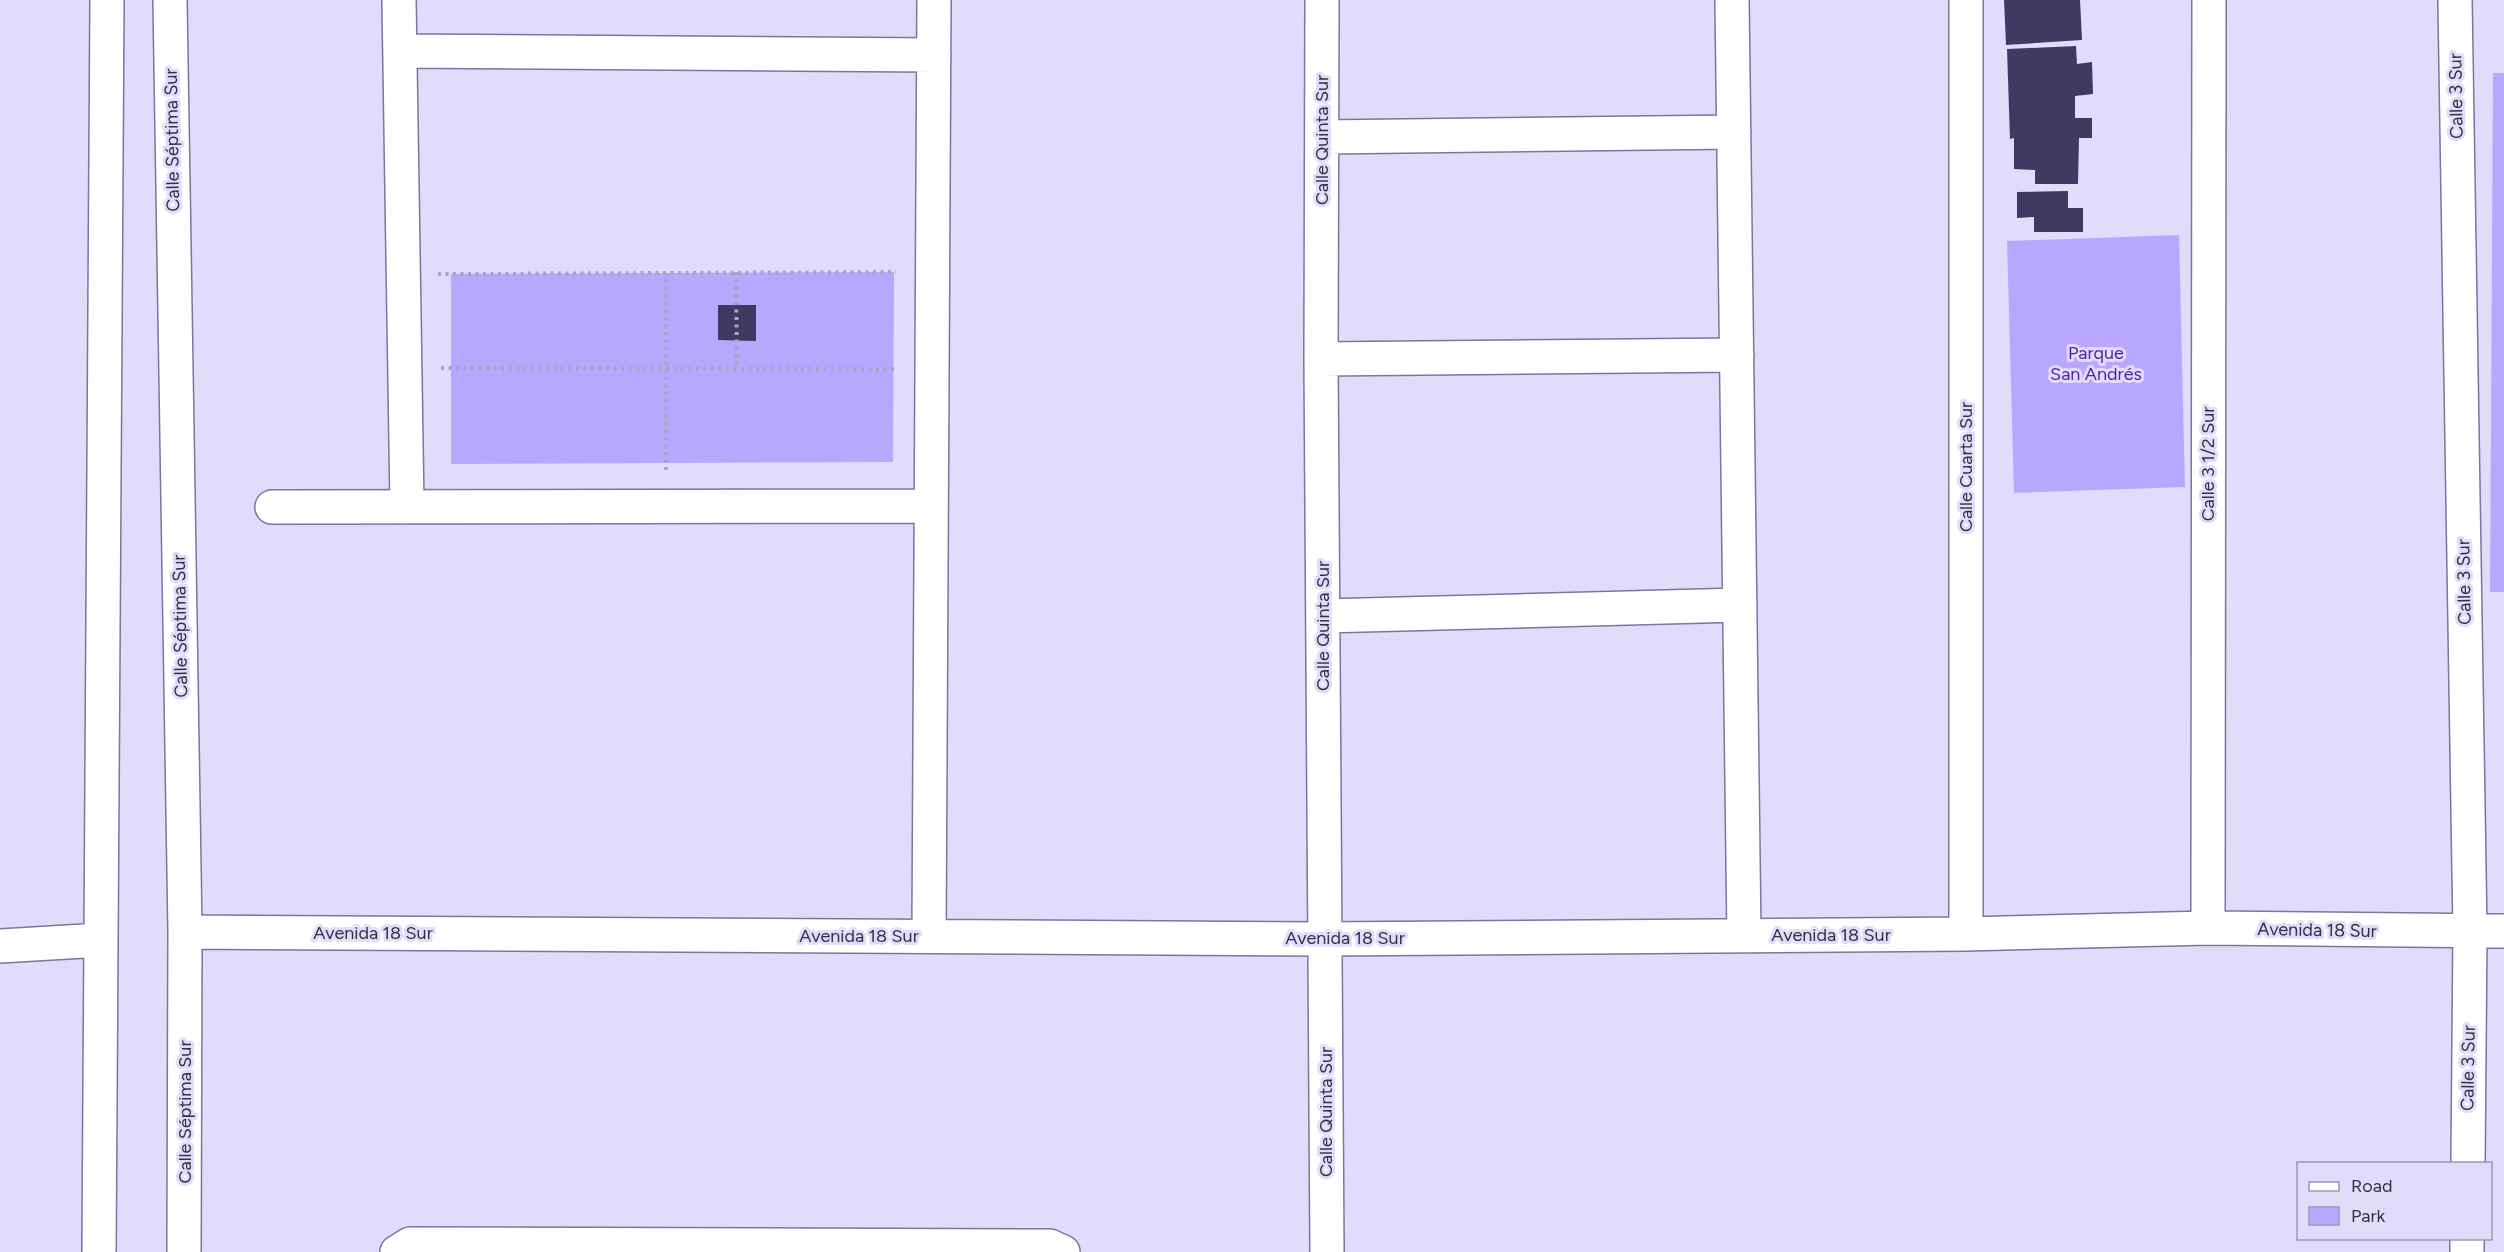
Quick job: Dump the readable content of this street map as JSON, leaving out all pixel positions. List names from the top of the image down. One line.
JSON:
{"streets":{"street":["Calle 3 Sur","Calle Séptima Sur","Calle Quinta Sur","Calle 3 1/2 Sur","Calle Cuarta Sur","Avenida 18 Sur"]},"crossings":[["Calle 3 Sur","Avenida 18 Sur"],["Calle Séptima Sur","Avenida 18 Sur"],["Calle Quinta Sur","Avenida 18 Sur"],["Calle 3 1/2 Sur","Avenida 18 Sur"],["Calle Cuarta Sur","Avenida 18 Sur"]],"parks":["Parque San Andrés"],"legend":["Road","Park"]}
